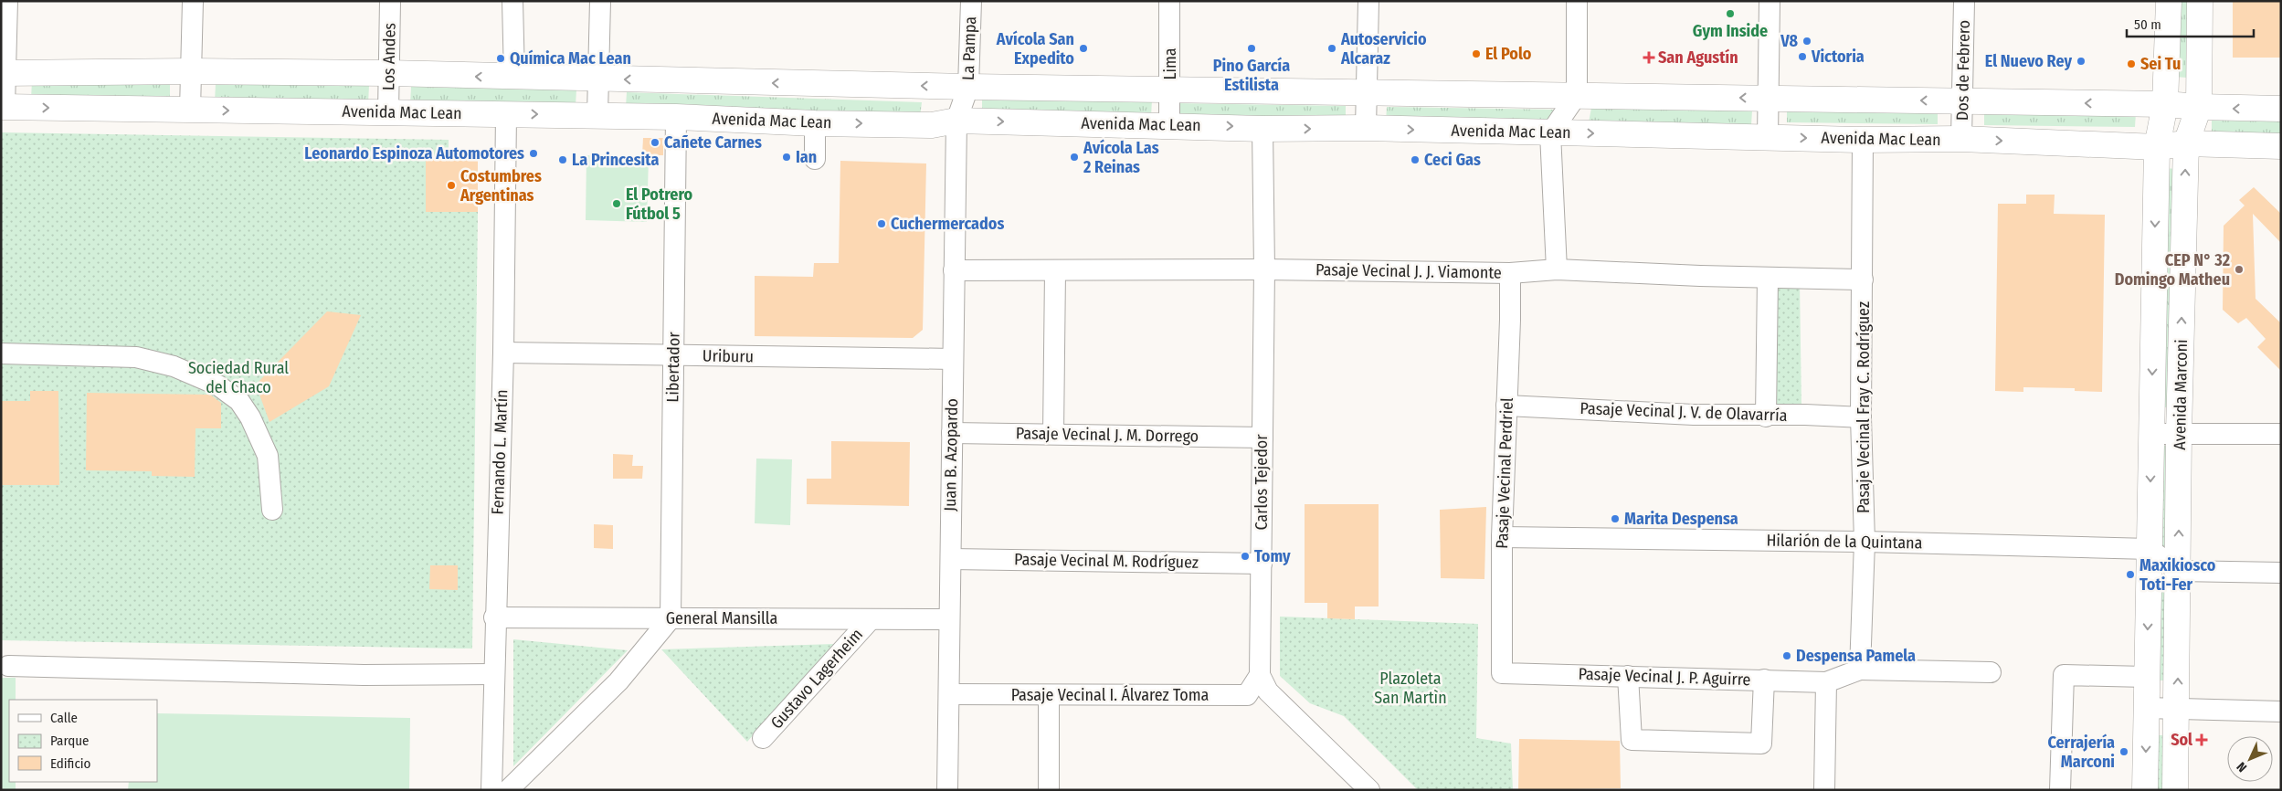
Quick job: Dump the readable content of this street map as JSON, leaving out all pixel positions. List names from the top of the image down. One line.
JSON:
{"streets":{"main road":["Avenida Mac Lean","Avenida Marconi"],"street":["La Pampa","Los Andes","Lima","Dos de Febrero","Pasaje Vecinal J. J. Viamonte","Uriburu","Libertador","Pasaje Vecinal Fray C. Rodríguez","Pasaje Vecinal J. V. de Olavarría","Pasaje Vecinal J. M. Dorrego","Fernando L. Martín","Juan B. Azopardo","Pasaje Vecinal Perdriel","Carlos Tejedor","Hilarión de la Quintana","Pasaje Vecinal M. Rodríguez","General Mansilla","Pasaje Vecinal J. P. Aguirre","Gustavo Lagerheim","Pasaje Vecinal I. Álvarez Toma"]},"crossings":[["La Pampa","Avenida Mac Lean"],["La Pampa","Juan B. Azopardo"],["Los Andes","Avenida Mac Lean"],["Lima","Avenida Mac Lean"],["Dos de Febrero","Avenida Mac Lean"],["Avenida Mac Lean","Libertador"],["Avenida Mac Lean","Avenida Marconi"],["Avenida Mac Lean","Pasaje Vecinal Fray C. Rodríguez"],["Avenida Mac Lean","Fernando L. Martín"],["Avenida Mac Lean","Juan B. Azopardo"],["Avenida Mac Lean","Carlos Tejedor"],["Pasaje Vecinal J. J. Viamonte","Pasaje Vecinal Fray C. Rodríguez"],["Pasaje Vecinal J. J. Viamonte","Juan B. Azopardo"],["Pasaje Vecinal J. J. Viamonte","Pasaje Vecinal Perdriel"],["Pasaje Vecinal J. J. Viamonte","Carlos Tejedor"],["Uriburu","Libertador"],["Uriburu","Fernando L. Martín"],["Uriburu","Juan B. Azopardo"],["Libertador","General Mansilla"],["Avenida Marconi","Hilarión de la Quintana"],["Pasaje Vecinal Fray C. Rodríguez","Pasaje Vecinal J. V. de Olavarría"],["Pasaje Vecinal Fray C. Rodríguez","Hilarión de la Quintana"],["Pasaje Vecinal J. V. de Olavarría","Pasaje Vecinal Perdriel"],["Pasaje Vecinal J. M. Dorrego","Juan B. Azopardo"],["Pasaje Vecinal J. M. Dorrego","Carlos Tejedor"],["Fernando L. Martín","General Mansilla"],["Juan B. Azopardo","Pasaje Vecinal M. Rodríguez"],["Juan B. Azopardo","General Mansilla"],["Juan B. Azopardo","Pasaje Vecinal I. Álvarez Toma"],["Pasaje Vecinal Perdriel","Hilarión de la Quintana"],["Pasaje Vecinal Perdriel","Pasaje Vecinal J. P. Aguirre"],["Carlos Tejedor","Pasaje Vecinal M. Rodríguez"],["Carlos Tejedor","Pasaje Vecinal I. Álvarez Toma"],["General Mansilla","Gustavo Lagerheim"]],"parks":["Sociedad Rural del Chaco","Plazoleta San Martìn"],"places":{"other":["Gym Inside","V8","Avícola San Expedito","Pino García Estilista","Autoservicio Alcaraz","El Polo","Victoria","Química Mac Lean","El Nuevo Rey","Sei Tu","Cañete Carnes","Leonardo Espinoza Automotores","Ian","Avícola Las 2 Reinas","La Princesita","Ceci Gas","Costumbres Argentinas","El Potrero Fútbol 5","Cuchermercados","CEP N° 32 Domingo Matheu","Marita Despensa","Tomy","Maxikiosco Toti-Fer","Despensa Pamela","Cerrajería Marconi"],"health":["San Agustín","Sol"]},"legend":["Calle","Parque","Edificio"],"scale_bar":"50 m","north":"bottom left"}
